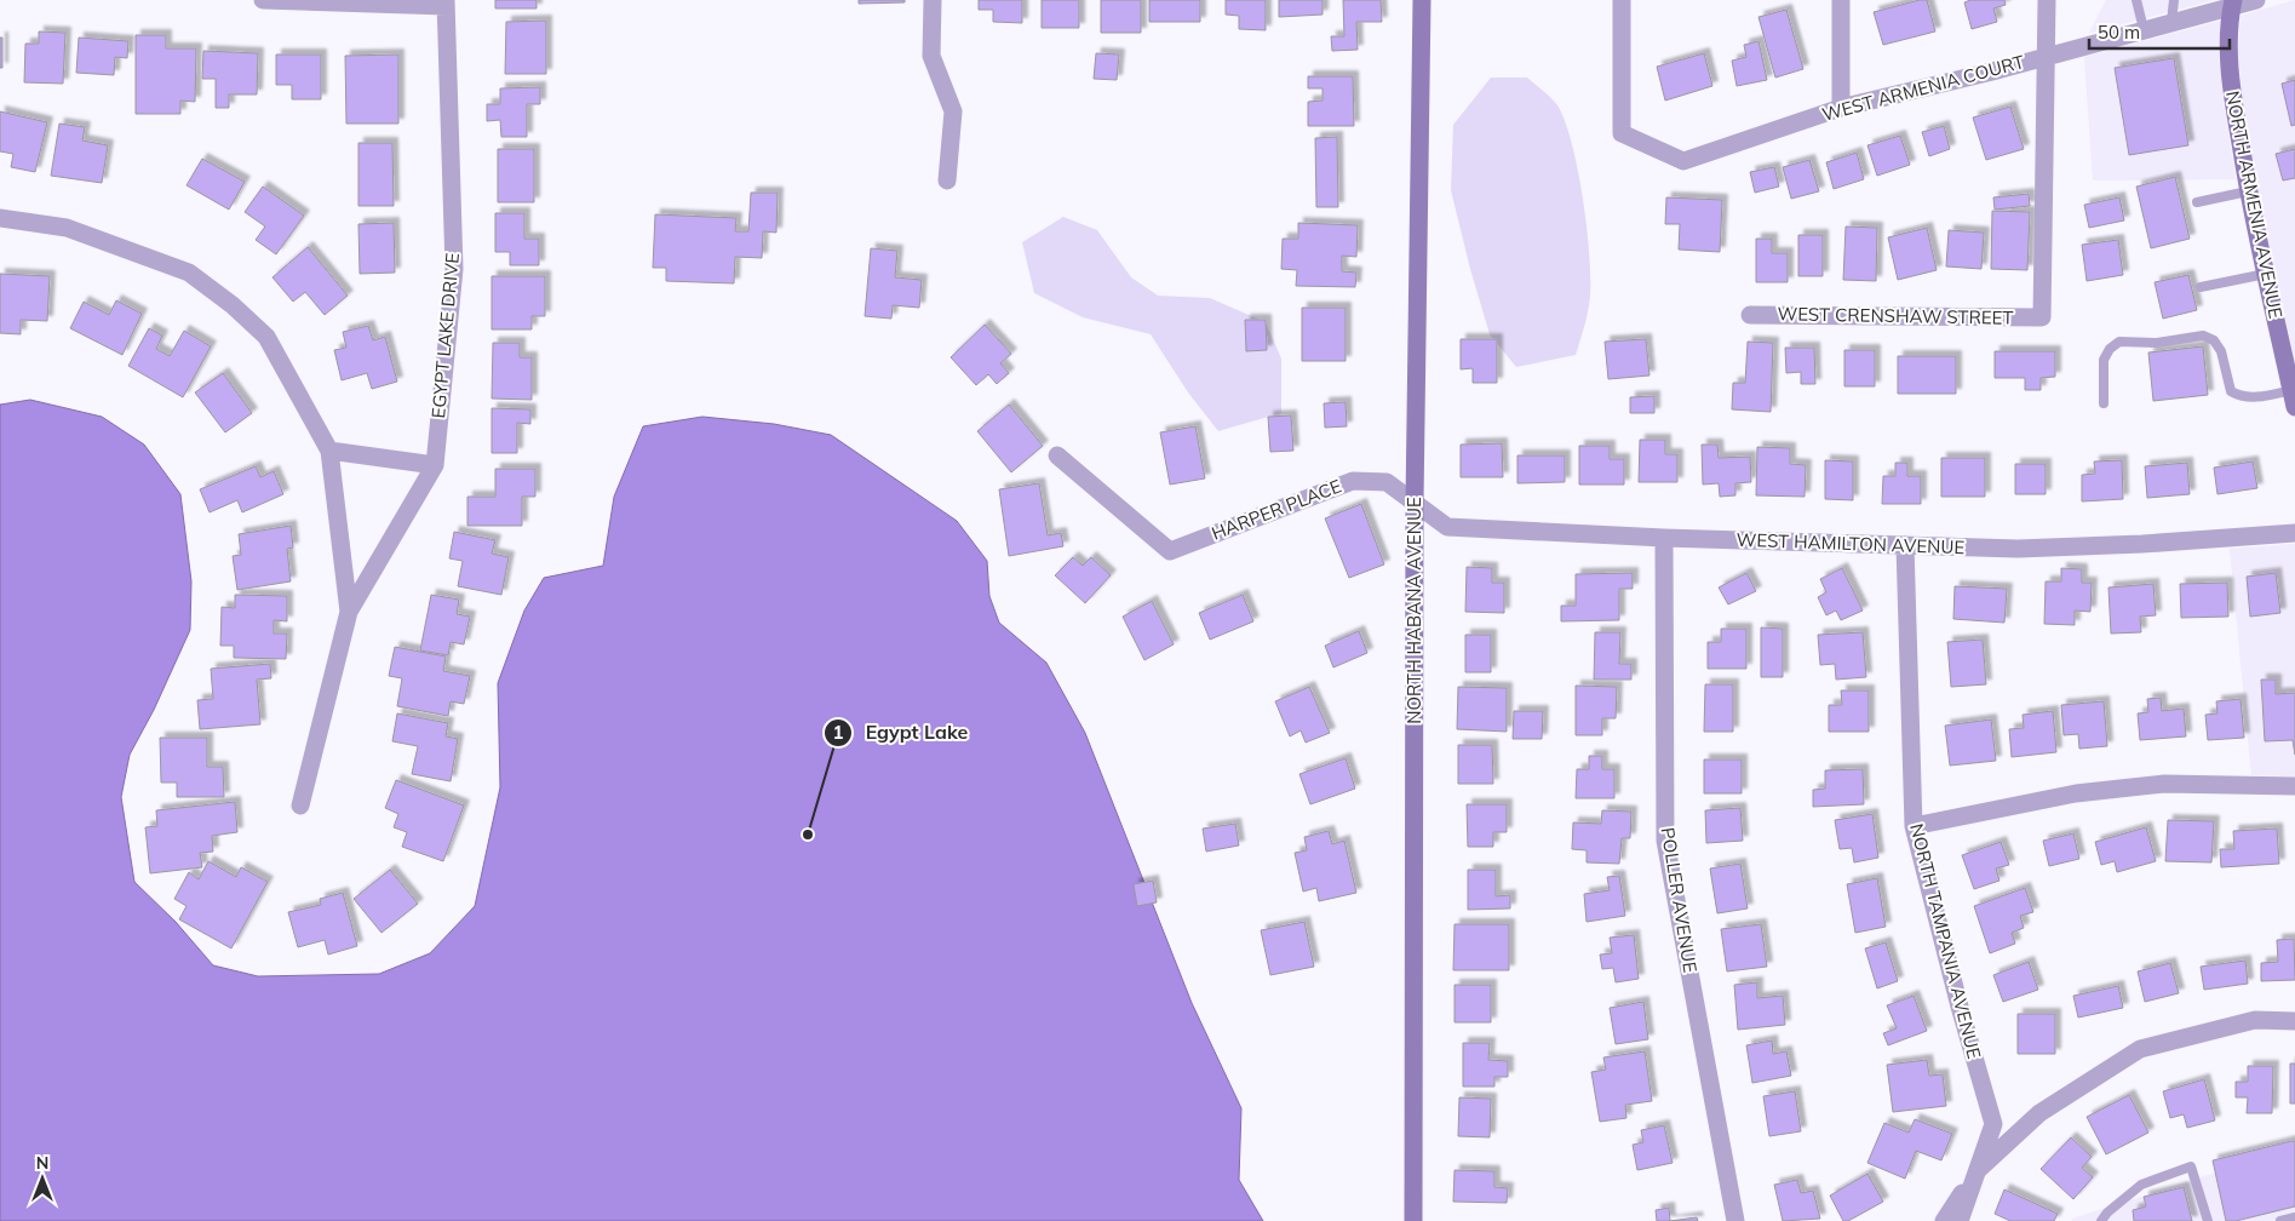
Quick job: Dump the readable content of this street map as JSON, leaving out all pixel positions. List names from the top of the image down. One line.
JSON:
{"streets":{"street":["WEST ARMENIA COURT","NORTH ARMENIA AVENUE","WEST CRENSHAW STREET","EGYPT LAKE DRIVE","HARPER PLACE","WEST HAMILTON AVENUE","NORTH HABANA AVENUE","POLLER AVENUE","NORTH TAMPANIA AVENUE"]},"crossings":[["WEST ARMENIA COURT","NORTH ARMENIA AVENUE"],["WEST ARMENIA COURT","WEST CRENSHAW STREET"],["HARPER PLACE","WEST HAMILTON AVENUE"],["HARPER PLACE","NORTH HABANA AVENUE"],["WEST HAMILTON AVENUE","NORTH HABANA AVENUE"],["WEST HAMILTON AVENUE","POLLER AVENUE"],["WEST HAMILTON AVENUE","NORTH TAMPANIA AVENUE"]],"places":["Egypt Lake"],"scale_bar":"50 m","north":"top"}
